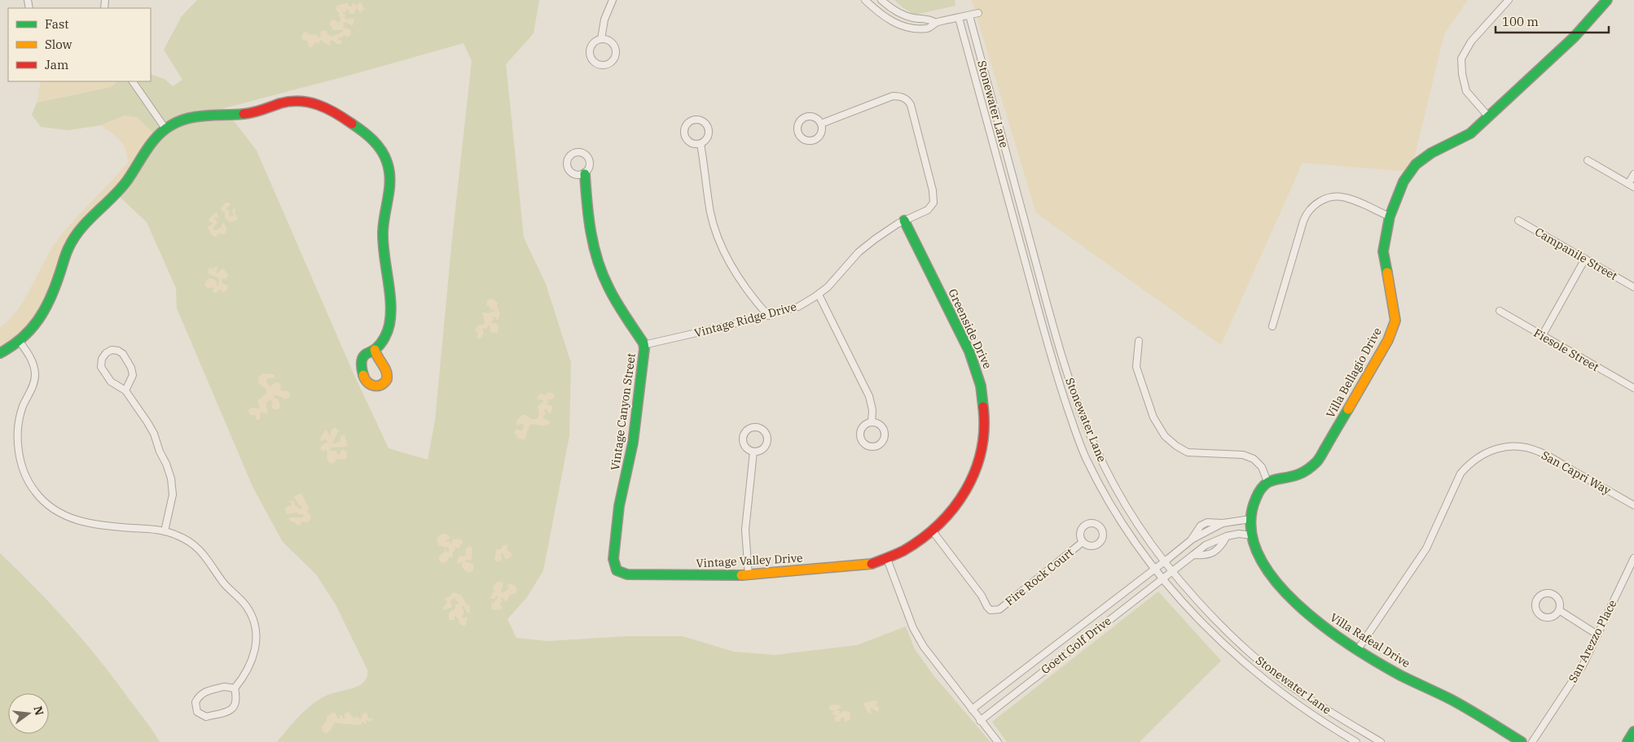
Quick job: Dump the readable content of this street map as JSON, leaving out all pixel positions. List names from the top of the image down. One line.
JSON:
{"streets":{"street":["Stonewater Lane","Campanile Street","Vintage Ridge Drive","Greenside Drive","Fiesole Street","Villa Bellagio Drive","Vintage Canyon Street","San Capri Way","Vintage Valley Drive","Fire Rock Court","Villa Rafeal Drive","San Arezzo Place","Goett Golf Drive"]},"crossings":[["Stonewater Lane","Goett Golf Drive"],["Vintage Ridge Drive","Greenside Drive"],["Vintage Ridge Drive","Vintage Canyon Street"],["Greenside Drive","Vintage Valley Drive"],["Greenside Drive","Fire Rock Court"],["Vintage Canyon Street","Vintage Valley Drive"],["San Capri Way","Villa Rafeal Drive"],["Villa Rafeal Drive","Goett Golf Drive"]],"legend":["Fast","Slow","Jam"],"scale_bar":"100 m","north":"right"}
